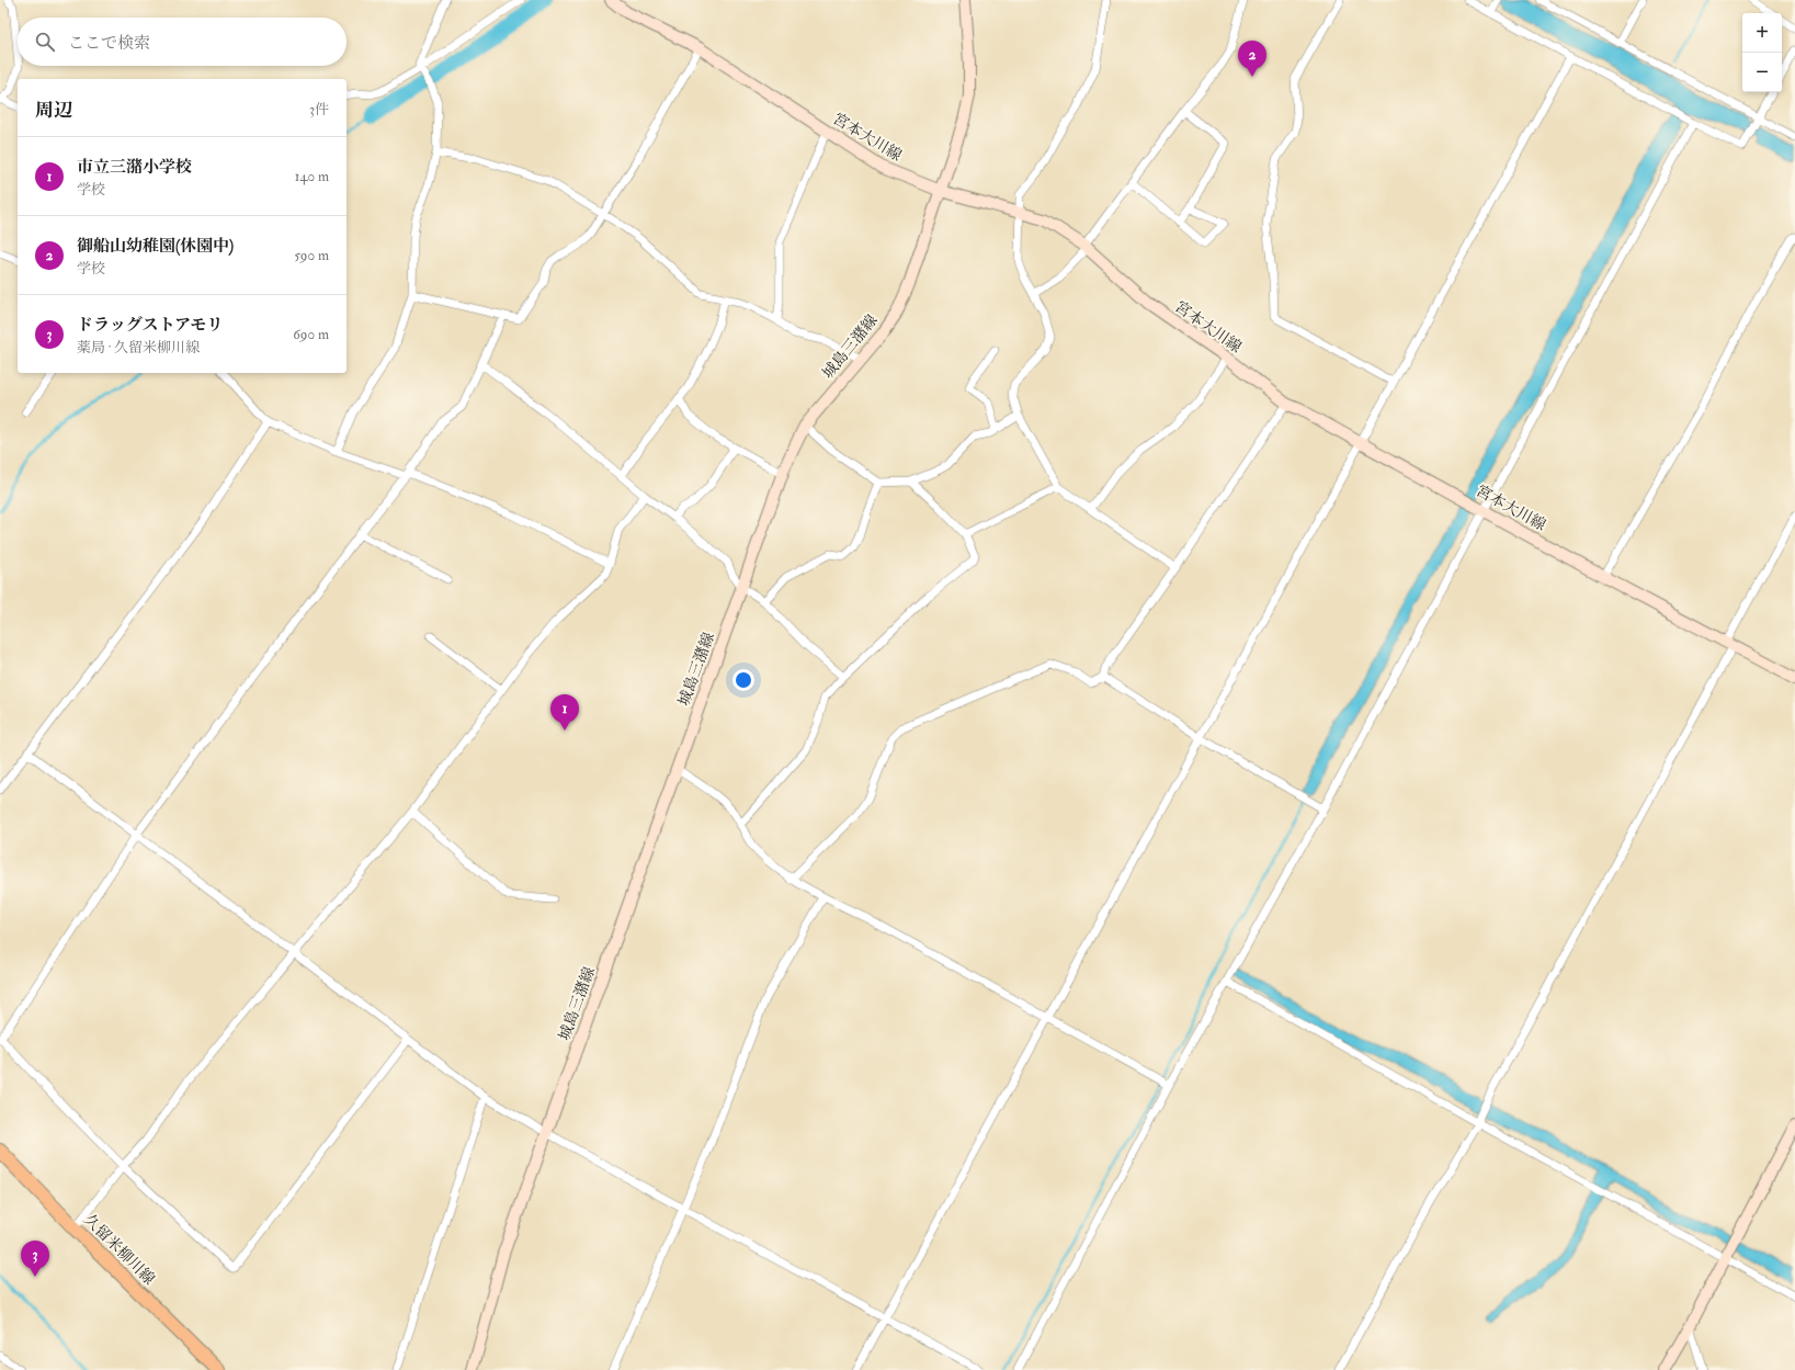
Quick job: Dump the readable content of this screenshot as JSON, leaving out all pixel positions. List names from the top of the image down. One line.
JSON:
{"streets":{"main road":["宮本大川線","城島三潴線","久留米柳川線"]},"crossings":[["宮本大川線","城島三潴線"]],"page":{"map_buttons":["+","−"],"search":"ここで検索","pins":["2","1","3"],"heading":["周辺","3件"],"list":[{"mark":"1","name":"市立三潴小学校","note":"学校","value":"140 m"},{"mark":"2","name":"御船山幼稚園(休園中)","note":"学校","value":"590 m"},{"mark":"3","name":"ドラッグストアモリ","note":"薬局 · 久留米柳川線","value":"690 m"}]}}
